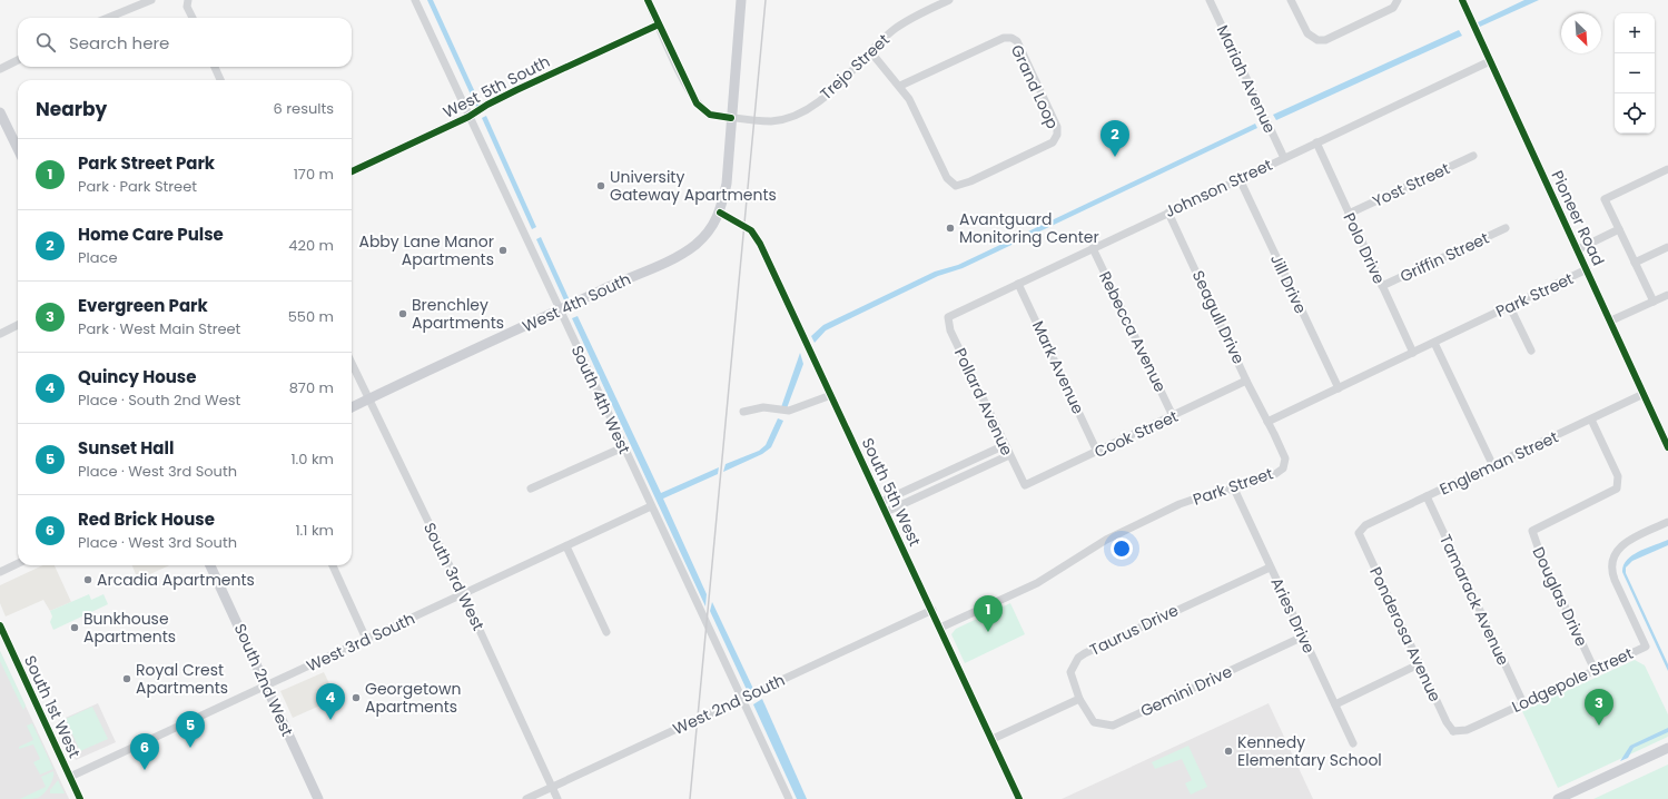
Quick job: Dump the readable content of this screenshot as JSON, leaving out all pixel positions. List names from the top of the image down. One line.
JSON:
{"streets":{"main road":["West 4th South","South 2nd West"],"street":["Trejo Street","Mariah Avenue","West 5th South","Grand Loop","Yost Street","Johnson Street","Pioneer Road","Polo Drive","Griffin Street","Jill Drive","Park Street","Seagull Drive","Rebecca Avenue","Mark Avenue","South 4th West","Pollard Avenue","Cook Street","Engleman Street","South 5th West","South 3rd West","Douglas Drive","Tamarack Avenue","Aries Drive","Taurus Drive","Ponderosa Avenue","West 3rd South","Lodgepole Street","Gemini Drive","West 2nd South","South 1st West"]},"crossings":[["Trejo Street","Grand Loop"],["Trejo Street","West 4th South"],["Mariah Avenue","Johnson Street"],["West 5th South","South 4th West"],["Yost Street","Polo Drive"],["Johnson Street","Pioneer Road"],["Johnson Street","Polo Drive"],["Johnson Street","Jill Drive"],["Johnson Street","Seagull Drive"],["Johnson Street","Rebecca Avenue"],["Johnson Street","Mark Avenue"],["Johnson Street","Pollard Avenue"],["Pioneer Road","Park Street"],["Pioneer Road","Engleman Street"],["Polo Drive","Griffin Street"],["Polo Drive","Park Street"],["Jill Drive","Park Street"],["Park Street","Seagull Drive"],["Park Street","South 5th West"],["Park Street","Aries Drive"],["West 4th South","South 4th West"],["West 4th South","South 5th West"],["West 4th South","South 3rd West"],["Seagull Drive","Cook Street"],["Rebecca Avenue","Cook Street"],["Mark Avenue","Cook Street"],["South 4th West","West 3rd South"],["South 4th West","West 2nd South"],["Pollard Avenue","Cook Street"],["Engleman Street","Douglas Drive"],["Engleman Street","Tamarack Avenue"],["Engleman Street","Ponderosa Avenue"],["South 5th West","West 2nd South"],["South 3rd West","West 3rd South"],["South 3rd West","West 2nd South"],["Douglas Drive","Lodgepole Street"],["Tamarack Avenue","Lodgepole Street"],["Aries Drive","Taurus Drive"],["Aries Drive","Gemini Drive"],["Taurus Drive","Gemini Drive"],["Ponderosa Avenue","Lodgepole Street"],["West 3rd South","South 2nd West"],["West 3rd South","South 1st West"]],"places":["University Gateway Apartments","Avantguard Monitoring Center","Abby Lane Manor Apartments","Brenchley Apartments","Arcadia Apartments","Bunkhouse Apartments","Royal Crest Apartments","Georgetown Apartments","Kennedy Elementary School"],"north":"bottom right","page":{"map_buttons":["+","−"],"search":"Search here","heading":["Nearby","6 results"],"pins":["2","1","4","3","5","6"],"list":[{"mark":"1","name":"Park Street Park","note":"Park · Park Street","value":"170 m"},{"mark":"2","name":"Home Care Pulse","note":"Place","value":"420 m"},{"mark":"3","name":"Evergreen Park","note":"Park · West Main Street","value":"550 m"},{"mark":"4","name":"Quincy House","note":"Place · South 2nd West","value":"870 m"},{"mark":"5","name":"Sunset Hall","note":"Place · West 3rd South","value":"1.0 km"},{"mark":"6","name":"Red Brick House","note":"Place · West 3rd South","value":"1.1 km"}]}}
